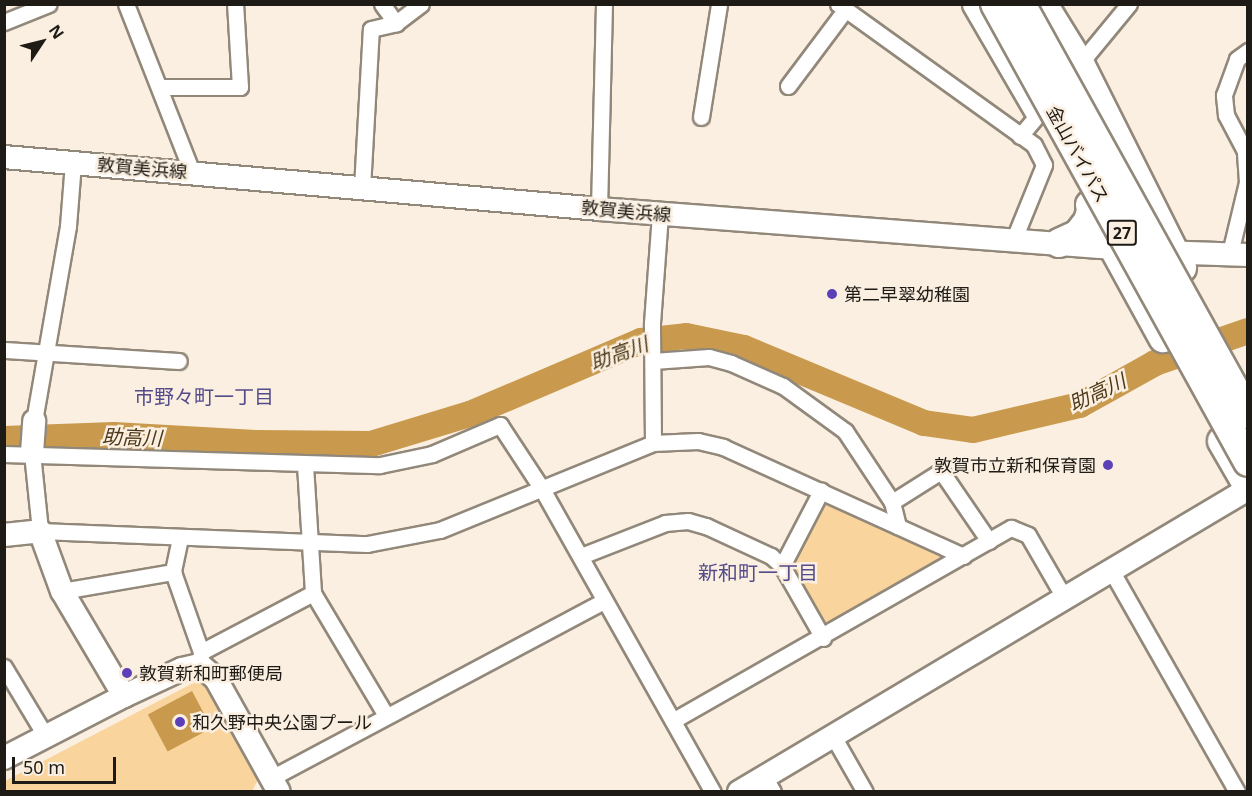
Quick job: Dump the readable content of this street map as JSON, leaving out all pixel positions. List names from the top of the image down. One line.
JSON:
{"streets":{"highway":["金山バイパス","27"],"main road":["敦賀美浜線"]},"districts":["市野々町一丁目","新和町一丁目"],"water":["助高川"],"places":["第二早翠幼稚園","敦賀市立新和保育園","敦賀新和町郵便局","和久野中央公園プール"],"scale_bar":"50 m","north":"top right"}
